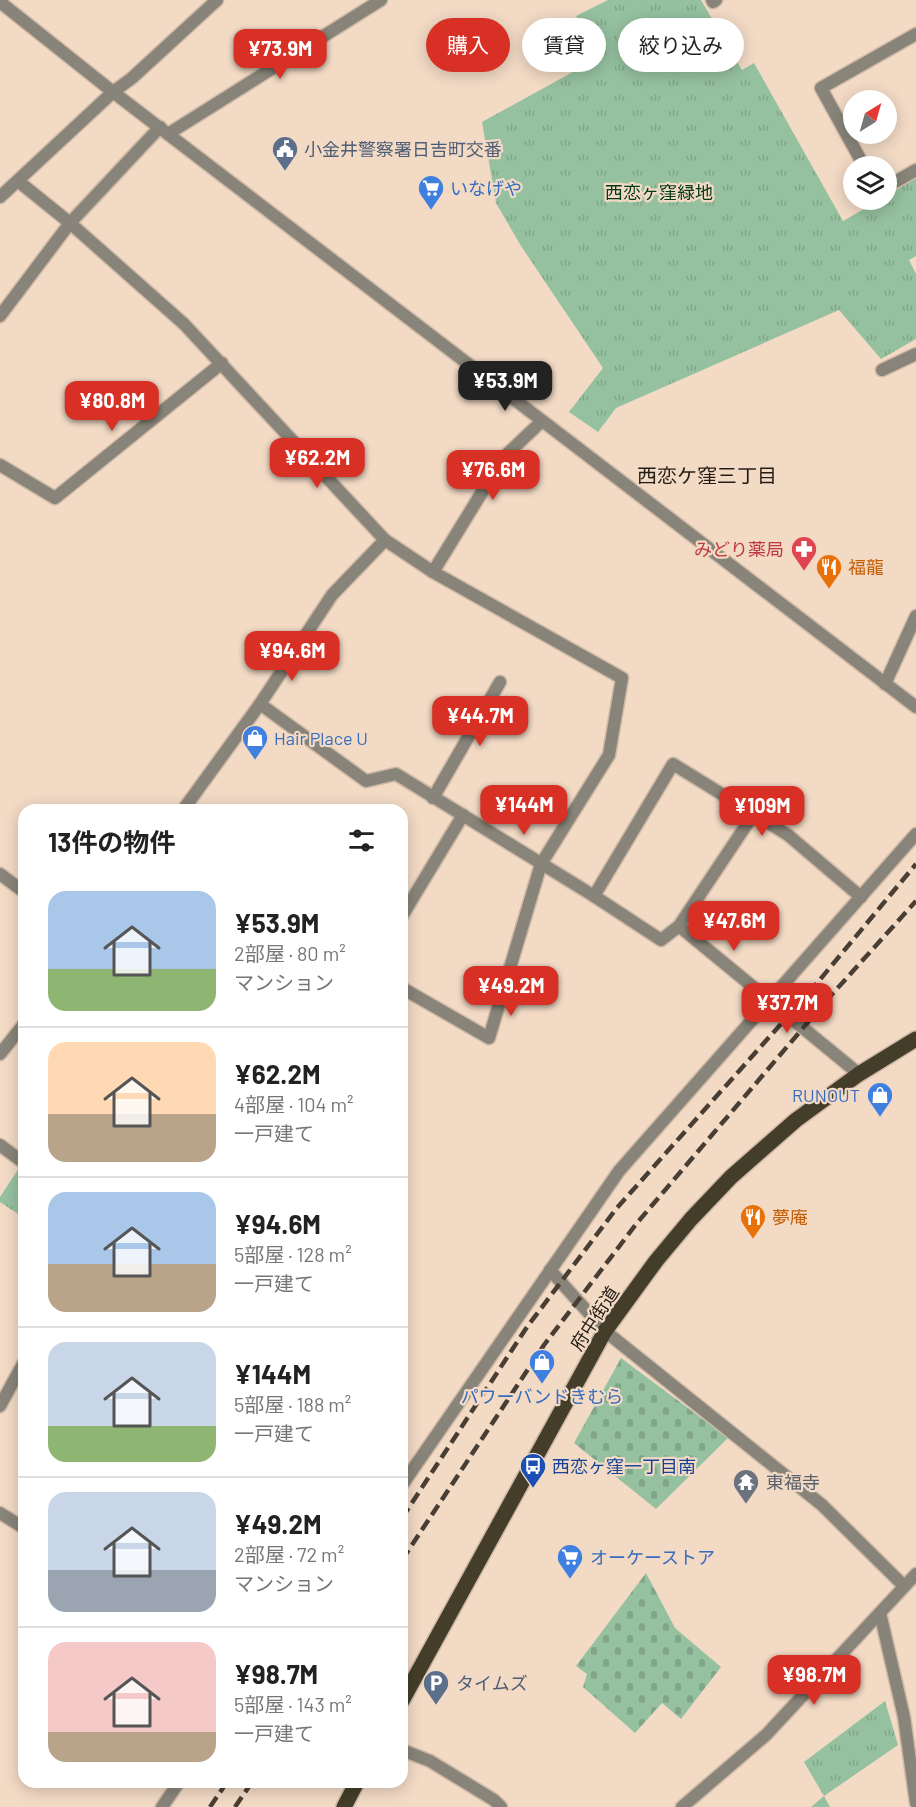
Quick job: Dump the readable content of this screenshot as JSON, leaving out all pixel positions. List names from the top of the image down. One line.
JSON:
{"streets":{"main road":["府中街道"]},"districts":["西恋ケ窪三丁目"],"parks":["西恋ヶ窪緑地"],"places":{"public building":["小金井警察署日吉町交番"],"supermarket":["いなげや","オーケーストア"],"pharmacy":["みどり薬局"],"restaurant":["福龍","夢庵"],"shop":["Hair Place U","RUNOUT","パワーバンドきむら"],"bus stop":["西恋ヶ窪一丁目南"],"temple":["東福寺"],"parking":["タイムズ"]},"north":"top right","page":{"chip":["購入","賃貸","絞り込み"],"price":["¥73.9M","¥53.9M","¥80.8M","¥62.2M","¥76.6M","¥94.6M","¥44.7M","¥144M","¥109M","¥47.6M","¥49.2M","¥37.7M","¥98.7M"],"heading":"13件の物件","list":[{"name":"¥53.9M","note":"2部屋 · 80 m² · マンション"},{"name":"¥62.2M","note":"4部屋 · 104 m² · 一戸建て"},{"name":"¥94.6M","note":"5部屋 · 128 m² · 一戸建て"},{"name":"¥144M","note":"5部屋 · 188 m² · 一戸建て"},{"name":"¥49.2M","note":"2部屋 · 72 m² · マンション"},{"name":"¥98.7M","note":"5部屋 · 143 m² · 一戸建て"}]}}
